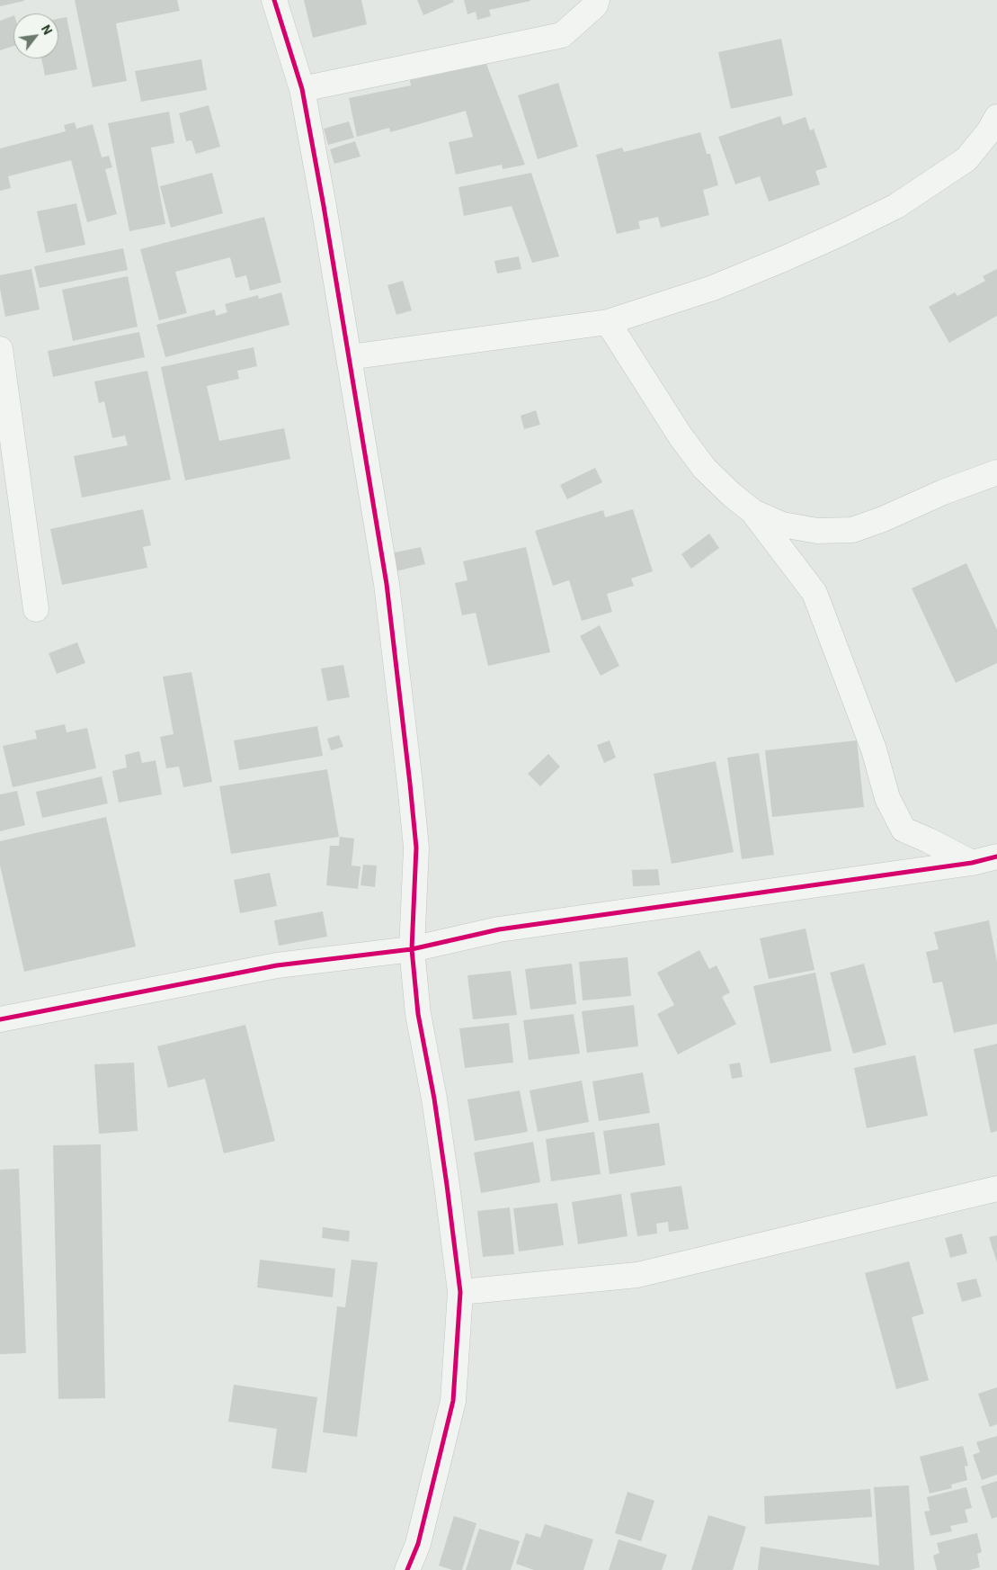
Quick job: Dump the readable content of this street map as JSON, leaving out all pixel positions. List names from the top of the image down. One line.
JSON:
{"north":"top right"}
